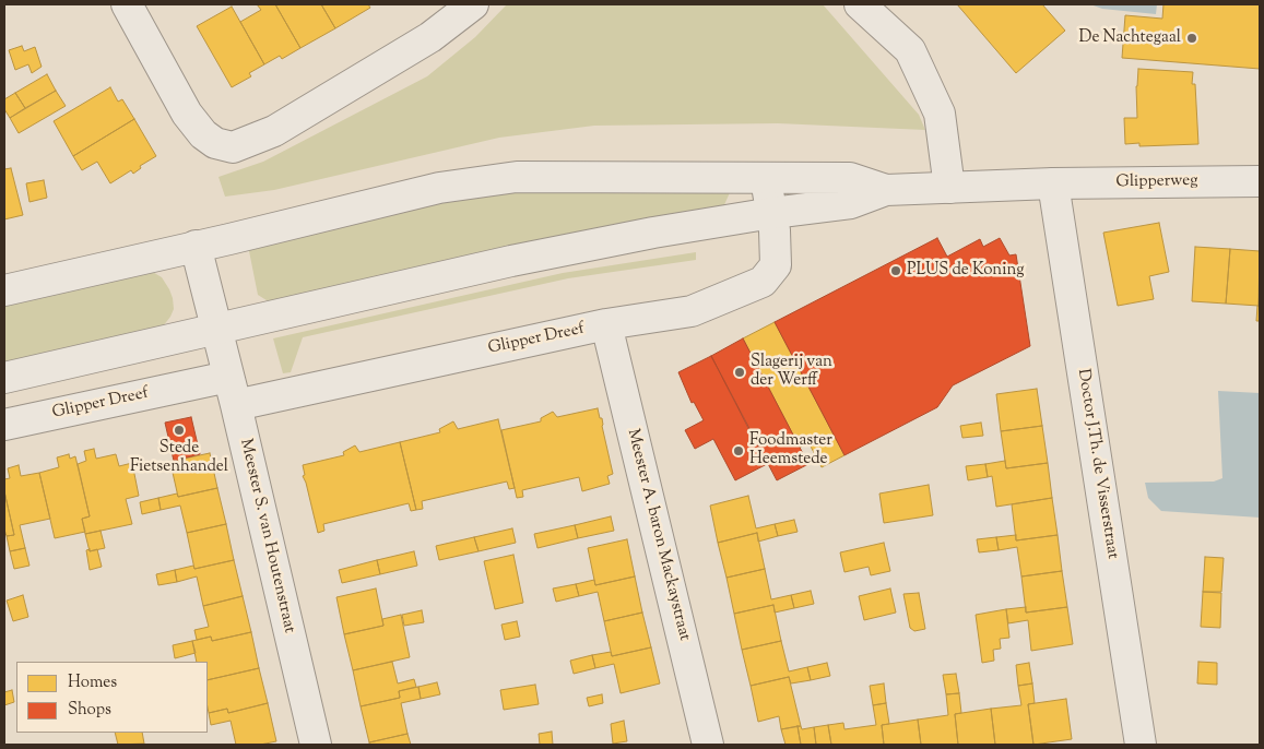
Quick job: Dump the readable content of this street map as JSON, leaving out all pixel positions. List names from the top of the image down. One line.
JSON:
{"streets":{"street":["Glipperweg","Glipper Dreef","Doctor J.Th. de Visserstraat","Meester A. baron Mackaystraat","Meester S. van Houtenstraat"]},"crossings":[["Glipperweg","Doctor J.Th. de Visserstraat"],["Glipper Dreef","Meester A. baron Mackaystraat"],["Glipper Dreef","Meester S. van Houtenstraat"]],"places":["De Nachtegaal","PLUS de Koning","Slagerij van der Werff","Stede Fietsenhandel","Foodmaster Heemstede"],"legend":["Homes","Shops"]}
